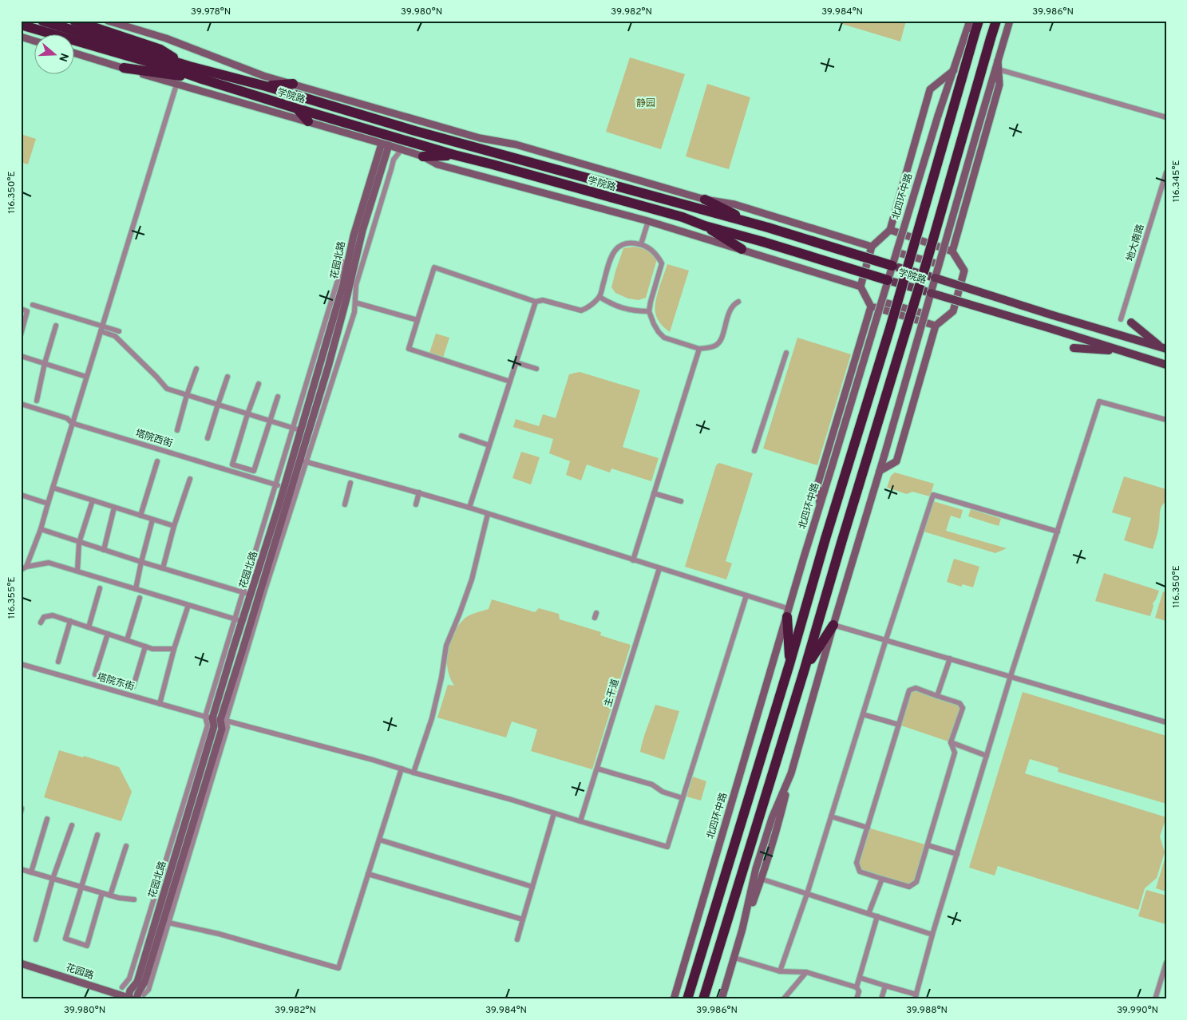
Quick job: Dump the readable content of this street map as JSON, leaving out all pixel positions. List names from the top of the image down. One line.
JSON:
{"streets":{"highway":["学院路"],"street":["北四环中路","地大南路","花园北路","塔院西街","塔院东街","主干道","花园路"]},"crossings":[["学院路","北四环中路"],["学院路","花园北路"],["花园北路","塔院西街"],["花园北路","塔院东街"],["花园北路","花园路"],["塔院东街","主干道"]],"parks":["静园"],"north":"right","coordinates":["39.978°N","39.980°N","39.982°N","39.984°N","39.986°N","116.345°E","116.350°E","116.355°E","39.988°N","39.990°N"]}
